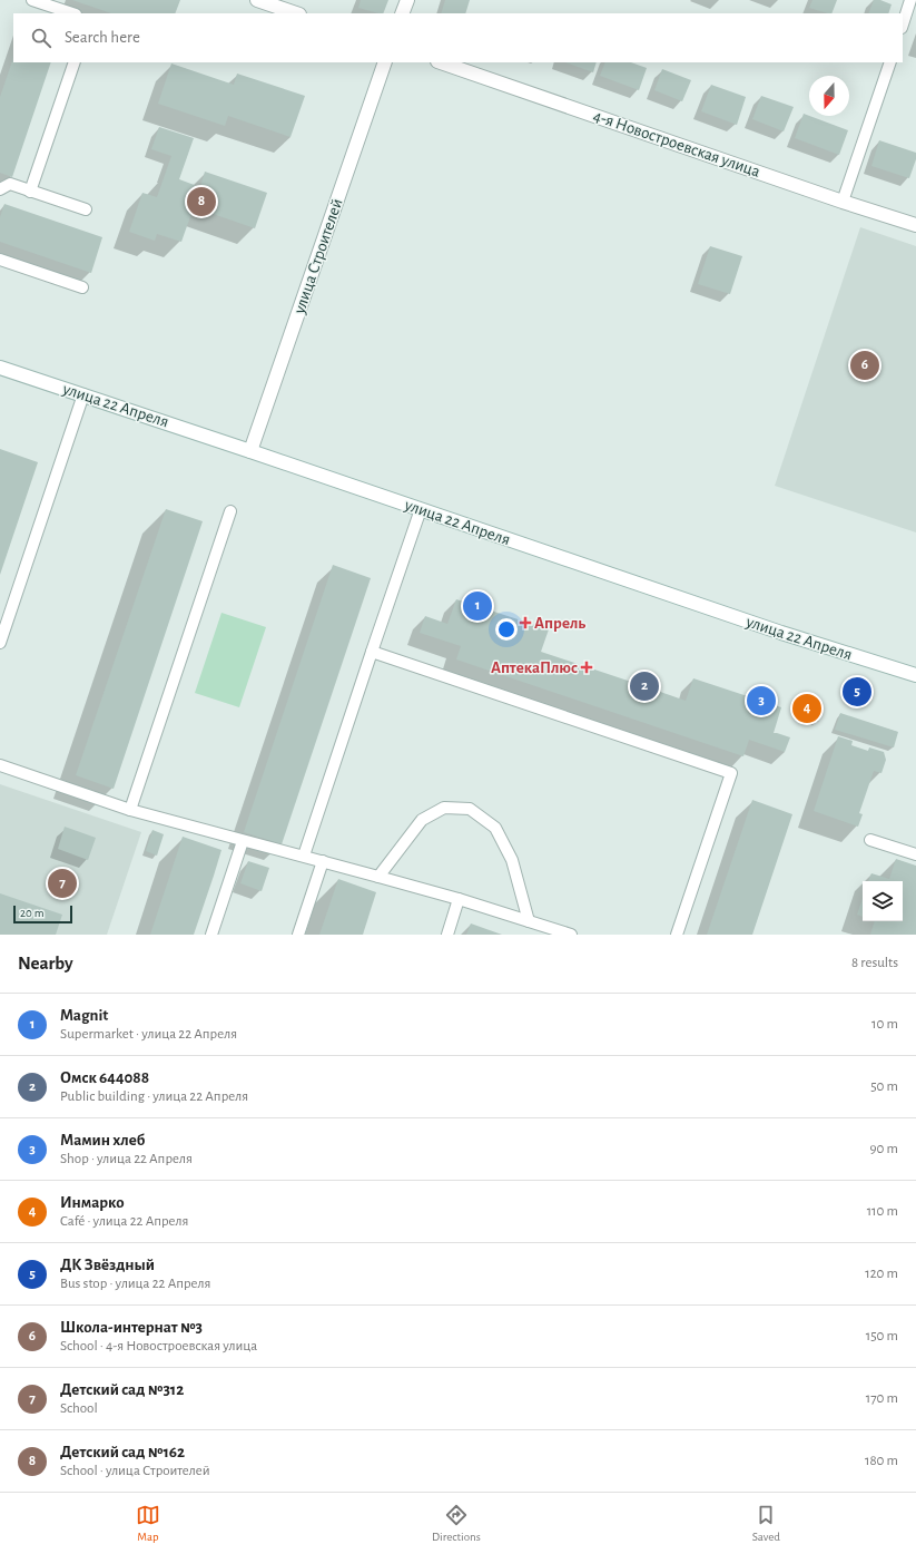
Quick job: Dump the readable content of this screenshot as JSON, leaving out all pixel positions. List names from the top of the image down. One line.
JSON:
{"streets":{"street":["4-я Новостроевская улица","улица Строителей","улица 22 Апреля"]},"crossings":[["улица Строителей","улица 22 Апреля"]],"places":{"health":["Апрель","АптекаПлюс"]},"scale_bar":"20 m","north":"bottom","page":{"search":"Search here","pins":["8","6","1","2","5","3","4","7"],"scale":"20 m","heading":["Nearby","8 results"],"list":[{"mark":"1","name":"Magnit","note":"Supermarket · улица 22 Апреля","value":"10 m"},{"mark":"2","name":"Омск 644088","note":"Public building · улица 22 Апреля","value":"50 m"},{"mark":"3","name":"Мамин хлеб","note":"Shop · улица 22 Апреля","value":"90 m"},{"mark":"4","name":"Инмарко","note":"Café · улица 22 Апреля","value":"110 m"},{"mark":"5","name":"ДК Звёздный","note":"Bus stop · улица 22 Апреля","value":"120 m"},{"mark":"6","name":"Школа-интернат №3","note":"School · 4-я Новостроевская улица","value":"150 m"},{"mark":"7","name":"Детский сад №312","note":"School","value":"170 m"},{"mark":"8","name":"Детский сад №162","note":"School · улица Строителей","value":"180 m"}],"nav":["Map","Directions","Saved"]}}
